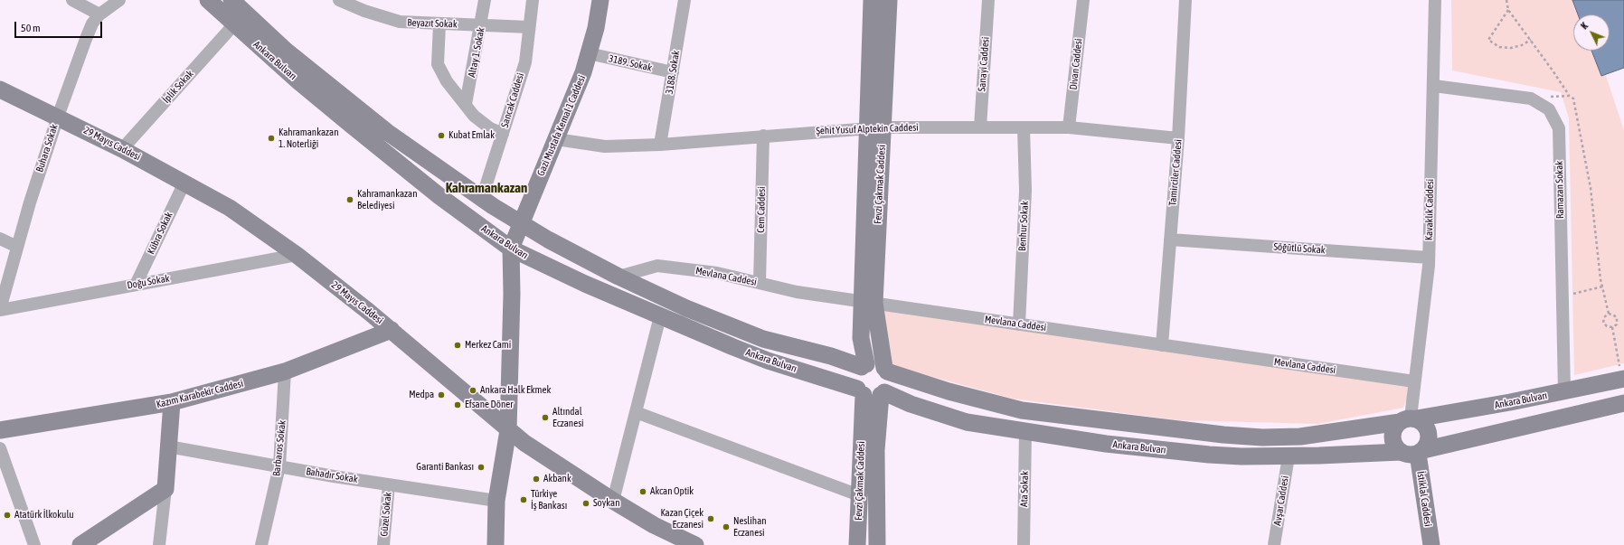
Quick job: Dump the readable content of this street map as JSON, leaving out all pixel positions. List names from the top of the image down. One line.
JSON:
{"streets":{"main road":["Ankara Bulvarı","Gazi Mustafa Kemal 1 Caddesi","29 Mayıs Caddesi","Fevzi Çakmak Caddesi","Kazım Karabekir Caddesi","İstiklal Caddesi"],"street":["Beyazıt Sokak","Altay 1. Sokak","3189. Sokak","Sanayi Caddesi","Divan Caddesi","3188. Sokak","İplik Sokak","Sancak Caddesi","Şehit Yusuf Alptekin Caddesi","Buhara Sokak","Tamirciler Caddesi","Ramazan Sokak","Cem Caddesi","Kavaklık Caddesi","Benhur Sokak","Kübra Sokak","Söğütlü Sokak","Mevlana Caddesi","Doğu Sokak","Barbaros Sokak","Bahadır Sokak","Ata Sokak","Avşar Caddesi","Güzel Sokak"]},"crossings":[["Beyazıt Sokak","Altay 1. Sokak"],["Beyazıt Sokak","Sancak Caddesi"],["Ankara Bulvarı","İplik Sokak"],["Ankara Bulvarı","Sancak Caddesi"],["Ankara Bulvarı","Gazi Mustafa Kemal 1 Caddesi"],["Ankara Bulvarı","Fevzi Çakmak Caddesi"],["Ankara Bulvarı","Ramazan Sokak"],["Ankara Bulvarı","Kavaklık Caddesi"],["Ankara Bulvarı","Mevlana Caddesi"],["Ankara Bulvarı","Ata Sokak"],["Ankara Bulvarı","İstiklal Caddesi"],["Ankara Bulvarı","Avşar Caddesi"],["3189. Sokak","3188. Sokak"],["3189. Sokak","Gazi Mustafa Kemal 1 Caddesi"],["Sanayi Caddesi","Şehit Yusuf Alptekin Caddesi"],["Divan Caddesi","Şehit Yusuf Alptekin Caddesi"],["3188. Sokak","Şehit Yusuf Alptekin Caddesi"],["İplik Sokak","29 Mayıs Caddesi"],["Gazi Mustafa Kemal 1 Caddesi","Şehit Yusuf Alptekin Caddesi"],["Şehit Yusuf Alptekin Caddesi","Tamirciler Caddesi"],["Şehit Yusuf Alptekin Caddesi","Fevzi Çakmak Caddesi"],["Şehit Yusuf Alptekin Caddesi","Cem Caddesi"],["Şehit Yusuf Alptekin Caddesi","Benhur Sokak"],["29 Mayıs Caddesi","Buhara Sokak"],["29 Mayıs Caddesi","Kübra Sokak"],["29 Mayıs Caddesi","Doğu Sokak"],["29 Mayıs Caddesi","Kazım Karabekir Caddesi"],["Buhara Sokak","Doğu Sokak"],["Tamirciler Caddesi","Söğütlü Sokak"],["Tamirciler Caddesi","Mevlana Caddesi"],["Fevzi Çakmak Caddesi","Mevlana Caddesi"],["Ramazan Sokak","Kavaklık Caddesi"],["Cem Caddesi","Mevlana Caddesi"],["Kavaklık Caddesi","Söğütlü Sokak"],["Kavaklık Caddesi","Mevlana Caddesi"],["Kavaklık Caddesi","İstiklal Caddesi"],["Benhur Sokak","Mevlana Caddesi"],["Kübra Sokak","Doğu Sokak"],["Kazım Karabekir Caddesi","Barbaros Sokak"],["Barbaros Sokak","Bahadır Sokak"],["Bahadır Sokak","Güzel Sokak"]],"districts":["Kahramankazan"],"places":["Kubat Emlak","Kahramankazan 1. Noterliği","Kahramankazan Belediyesi","Merkez Cami","Ankara Halk Ekmek","Medpa","Efsane Döner","Altındal Eczanesi","Garanti Bankası","Akbank","Akcan Optik","Türkiye İş Bankası","Soykan","Atatürk İlkokulu","Kazan Çiçek Eczanesi","Neslihan Eczanesi"],"scale_bar":"50 m","north":"top left"}
